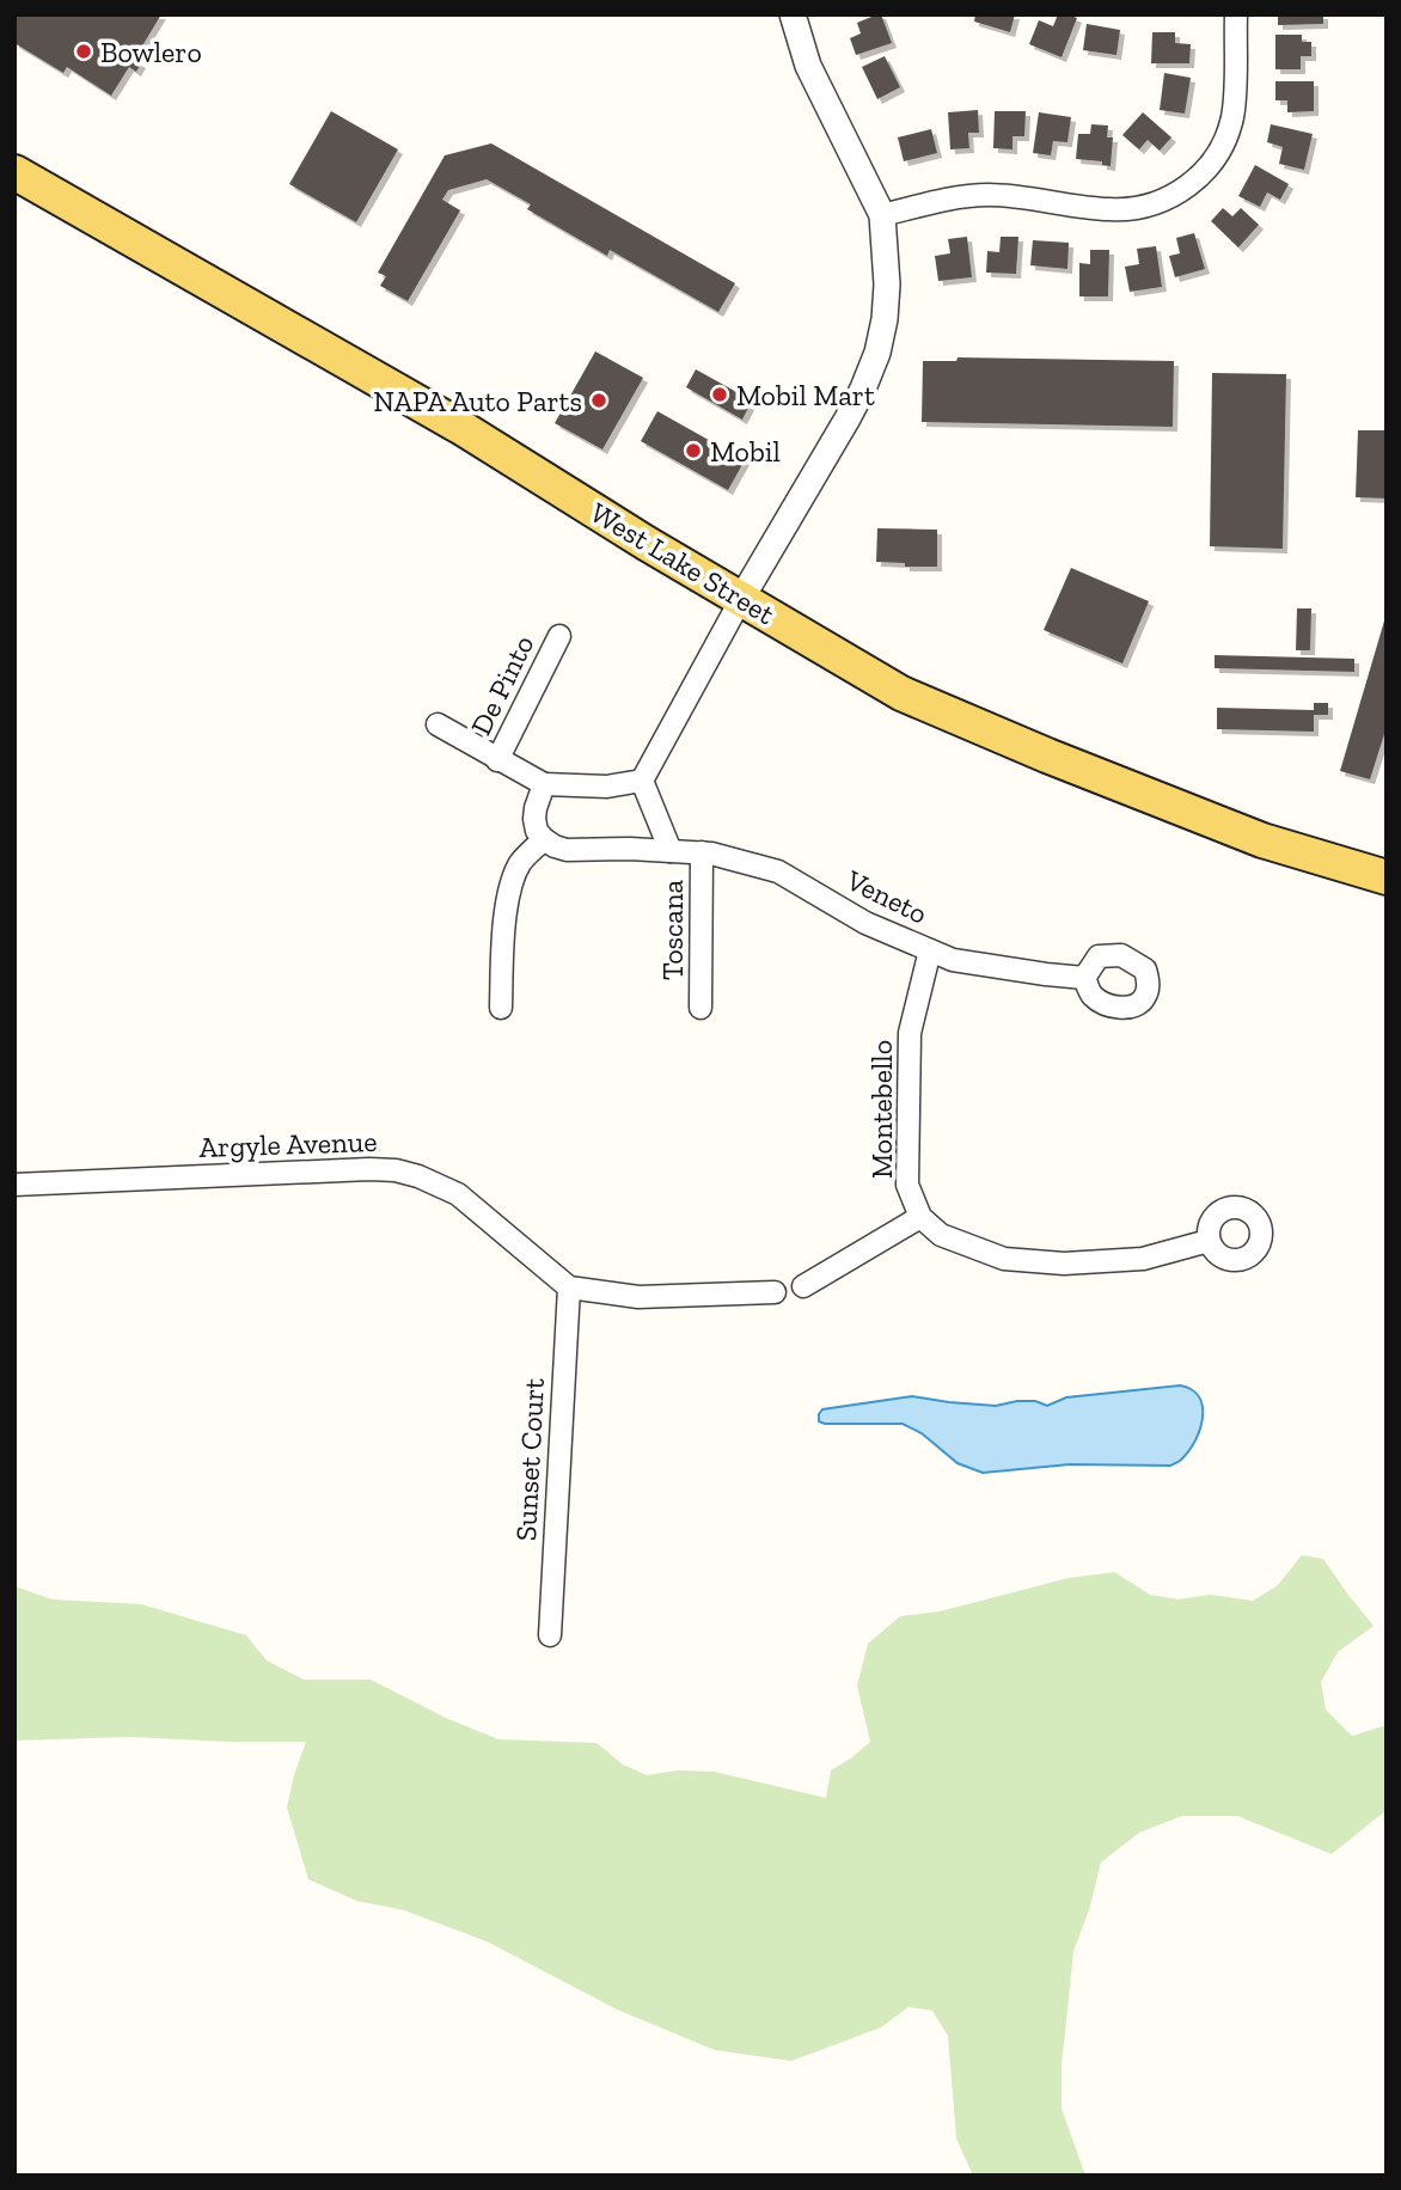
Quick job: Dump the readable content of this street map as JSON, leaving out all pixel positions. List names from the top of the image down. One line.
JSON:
{"streets":{"main road":["West Lake Street"],"street":["De Pinto","Veneto","Toscana","Montebello","Argyle Avenue","Sunset Court"]},"crossings":[["Veneto","Toscana"],["Veneto","Montebello"],["Argyle Avenue","Sunset Court"]],"places":["Bowlero","Mobil Mart","NAPA Auto Parts","Mobil"]}
